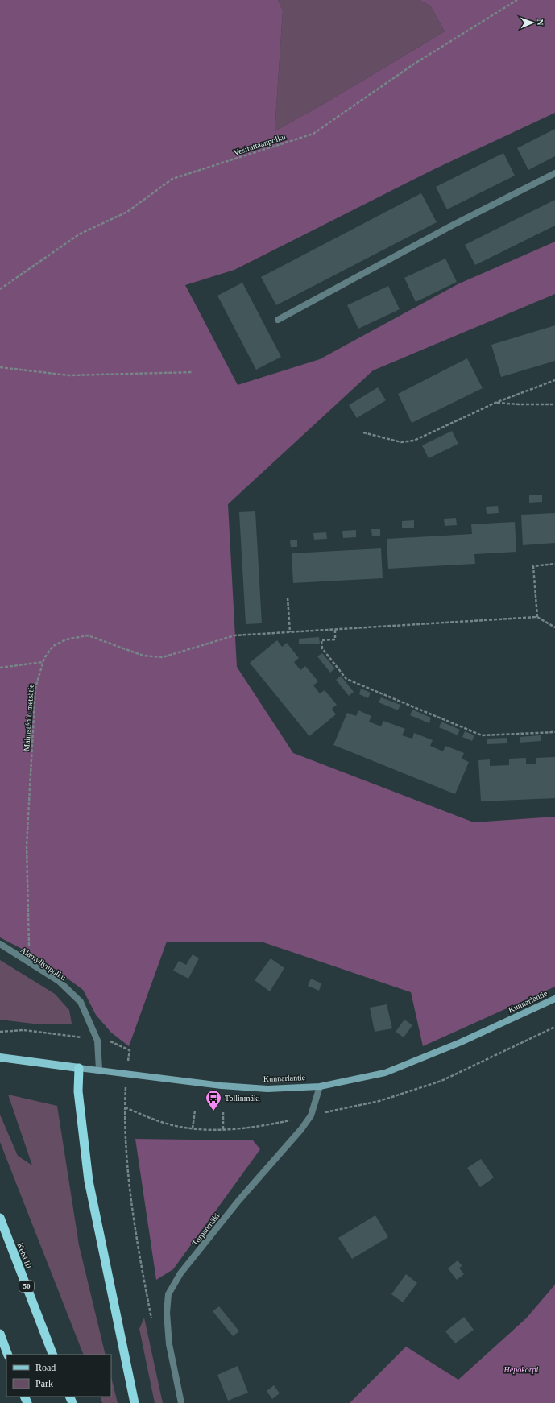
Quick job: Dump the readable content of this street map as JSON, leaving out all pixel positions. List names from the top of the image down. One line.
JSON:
{"streets":{"highway":["Kehä III","50"],"main road":["Kunnarlantie"],"street":["Alamyllynpolku","Torpanmäki"],"path":["Vesirattaanpolku","Malmsténin metsätie"]},"crossings":[["Malmsténin metsätie","Alamyllynpolku"],["Alamyllynpolku","Kunnarlantie"],["Kunnarlantie","Torpanmäki"]],"parks":["Hepokorpi"],"places":{"bus stop":["Tollinmäki"]},"legend":["Road","Park"],"north":"right"}
